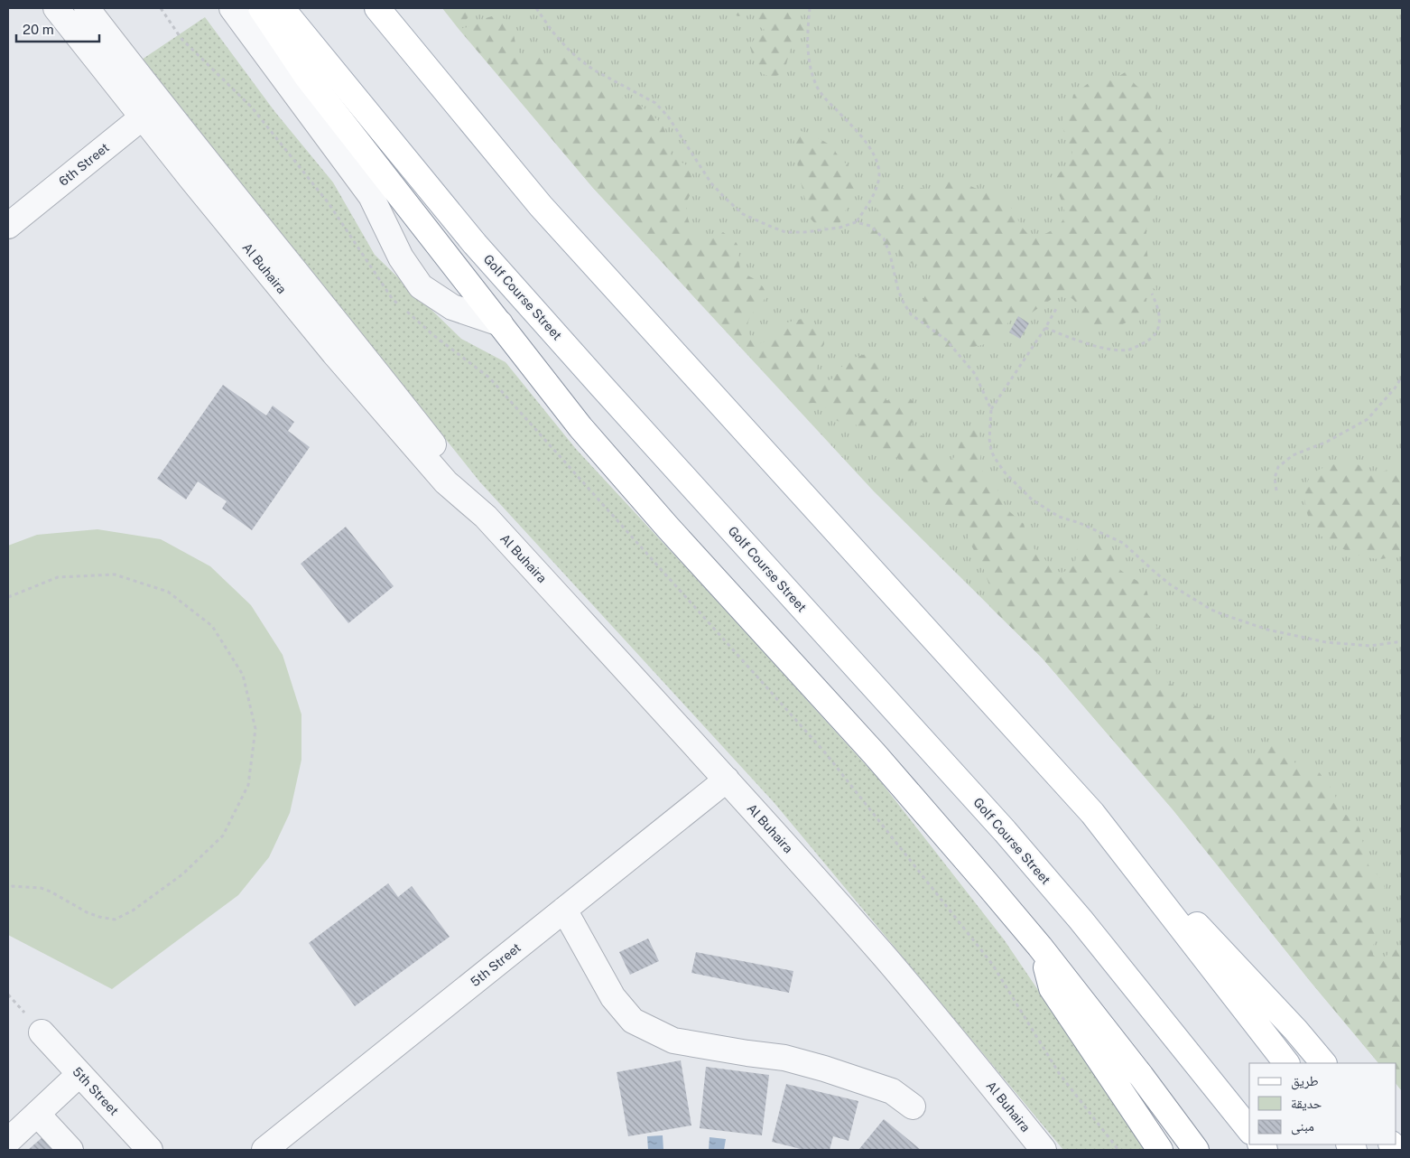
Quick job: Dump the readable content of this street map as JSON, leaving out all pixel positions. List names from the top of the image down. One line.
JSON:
{"streets":{"main road":["Golf Course Street"],"street":["6th Street","Al Buhaira","5th Street"]},"crossings":[["6th Street","Al Buhaira"],["Al Buhaira","5th Street"]],"legend":["طريق","حديقة","مبنى"],"scale_bar":"20 m"}
